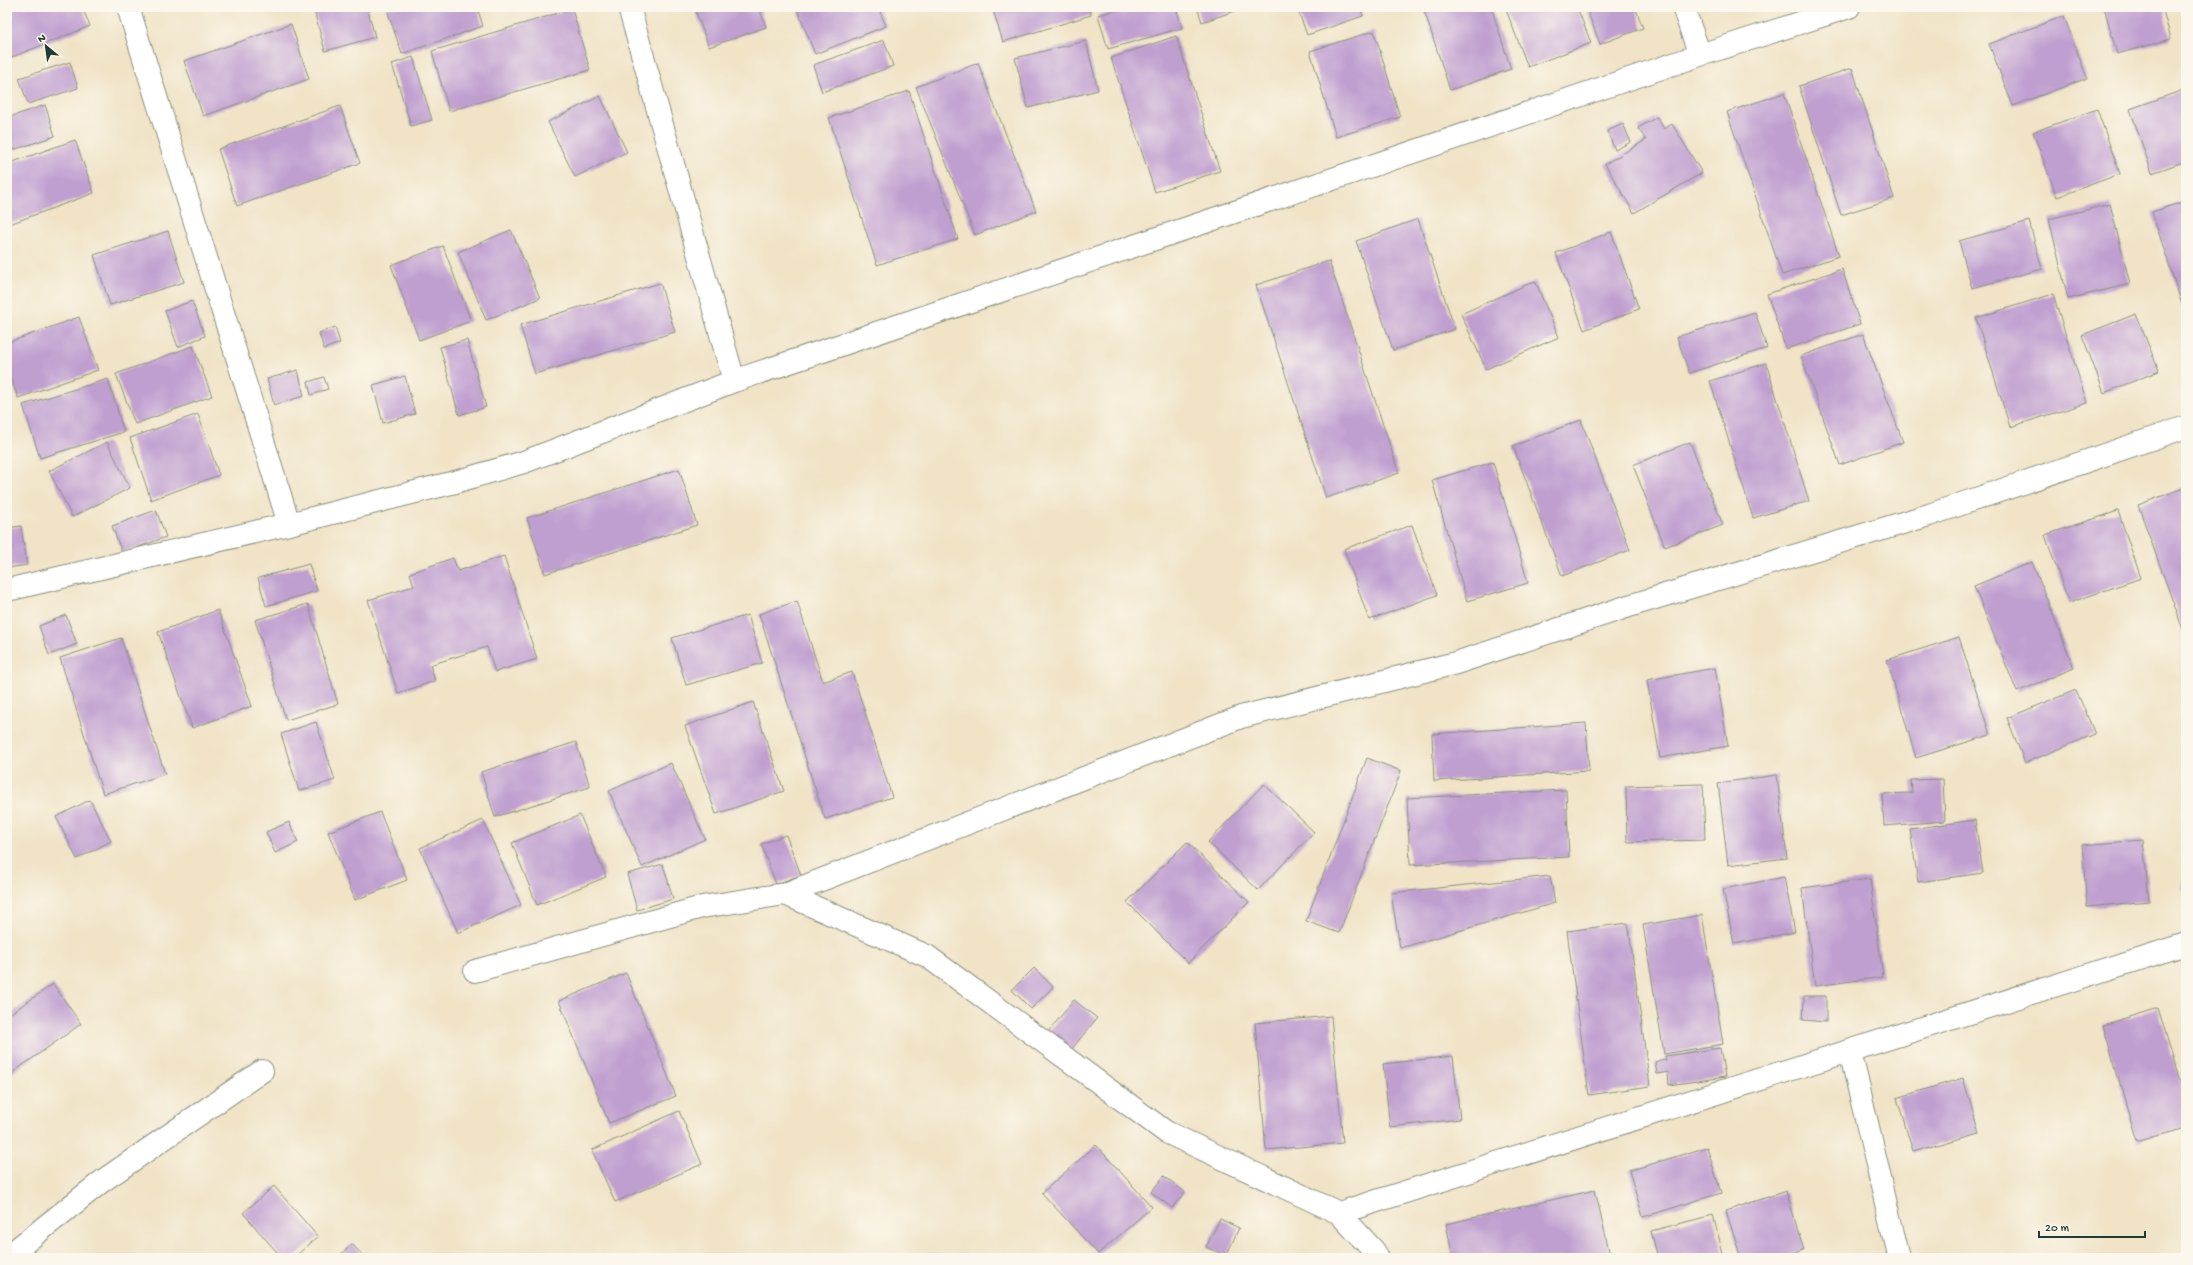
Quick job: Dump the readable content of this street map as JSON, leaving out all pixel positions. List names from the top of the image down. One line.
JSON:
{"scale_bar":"20 m","north":"top left"}
